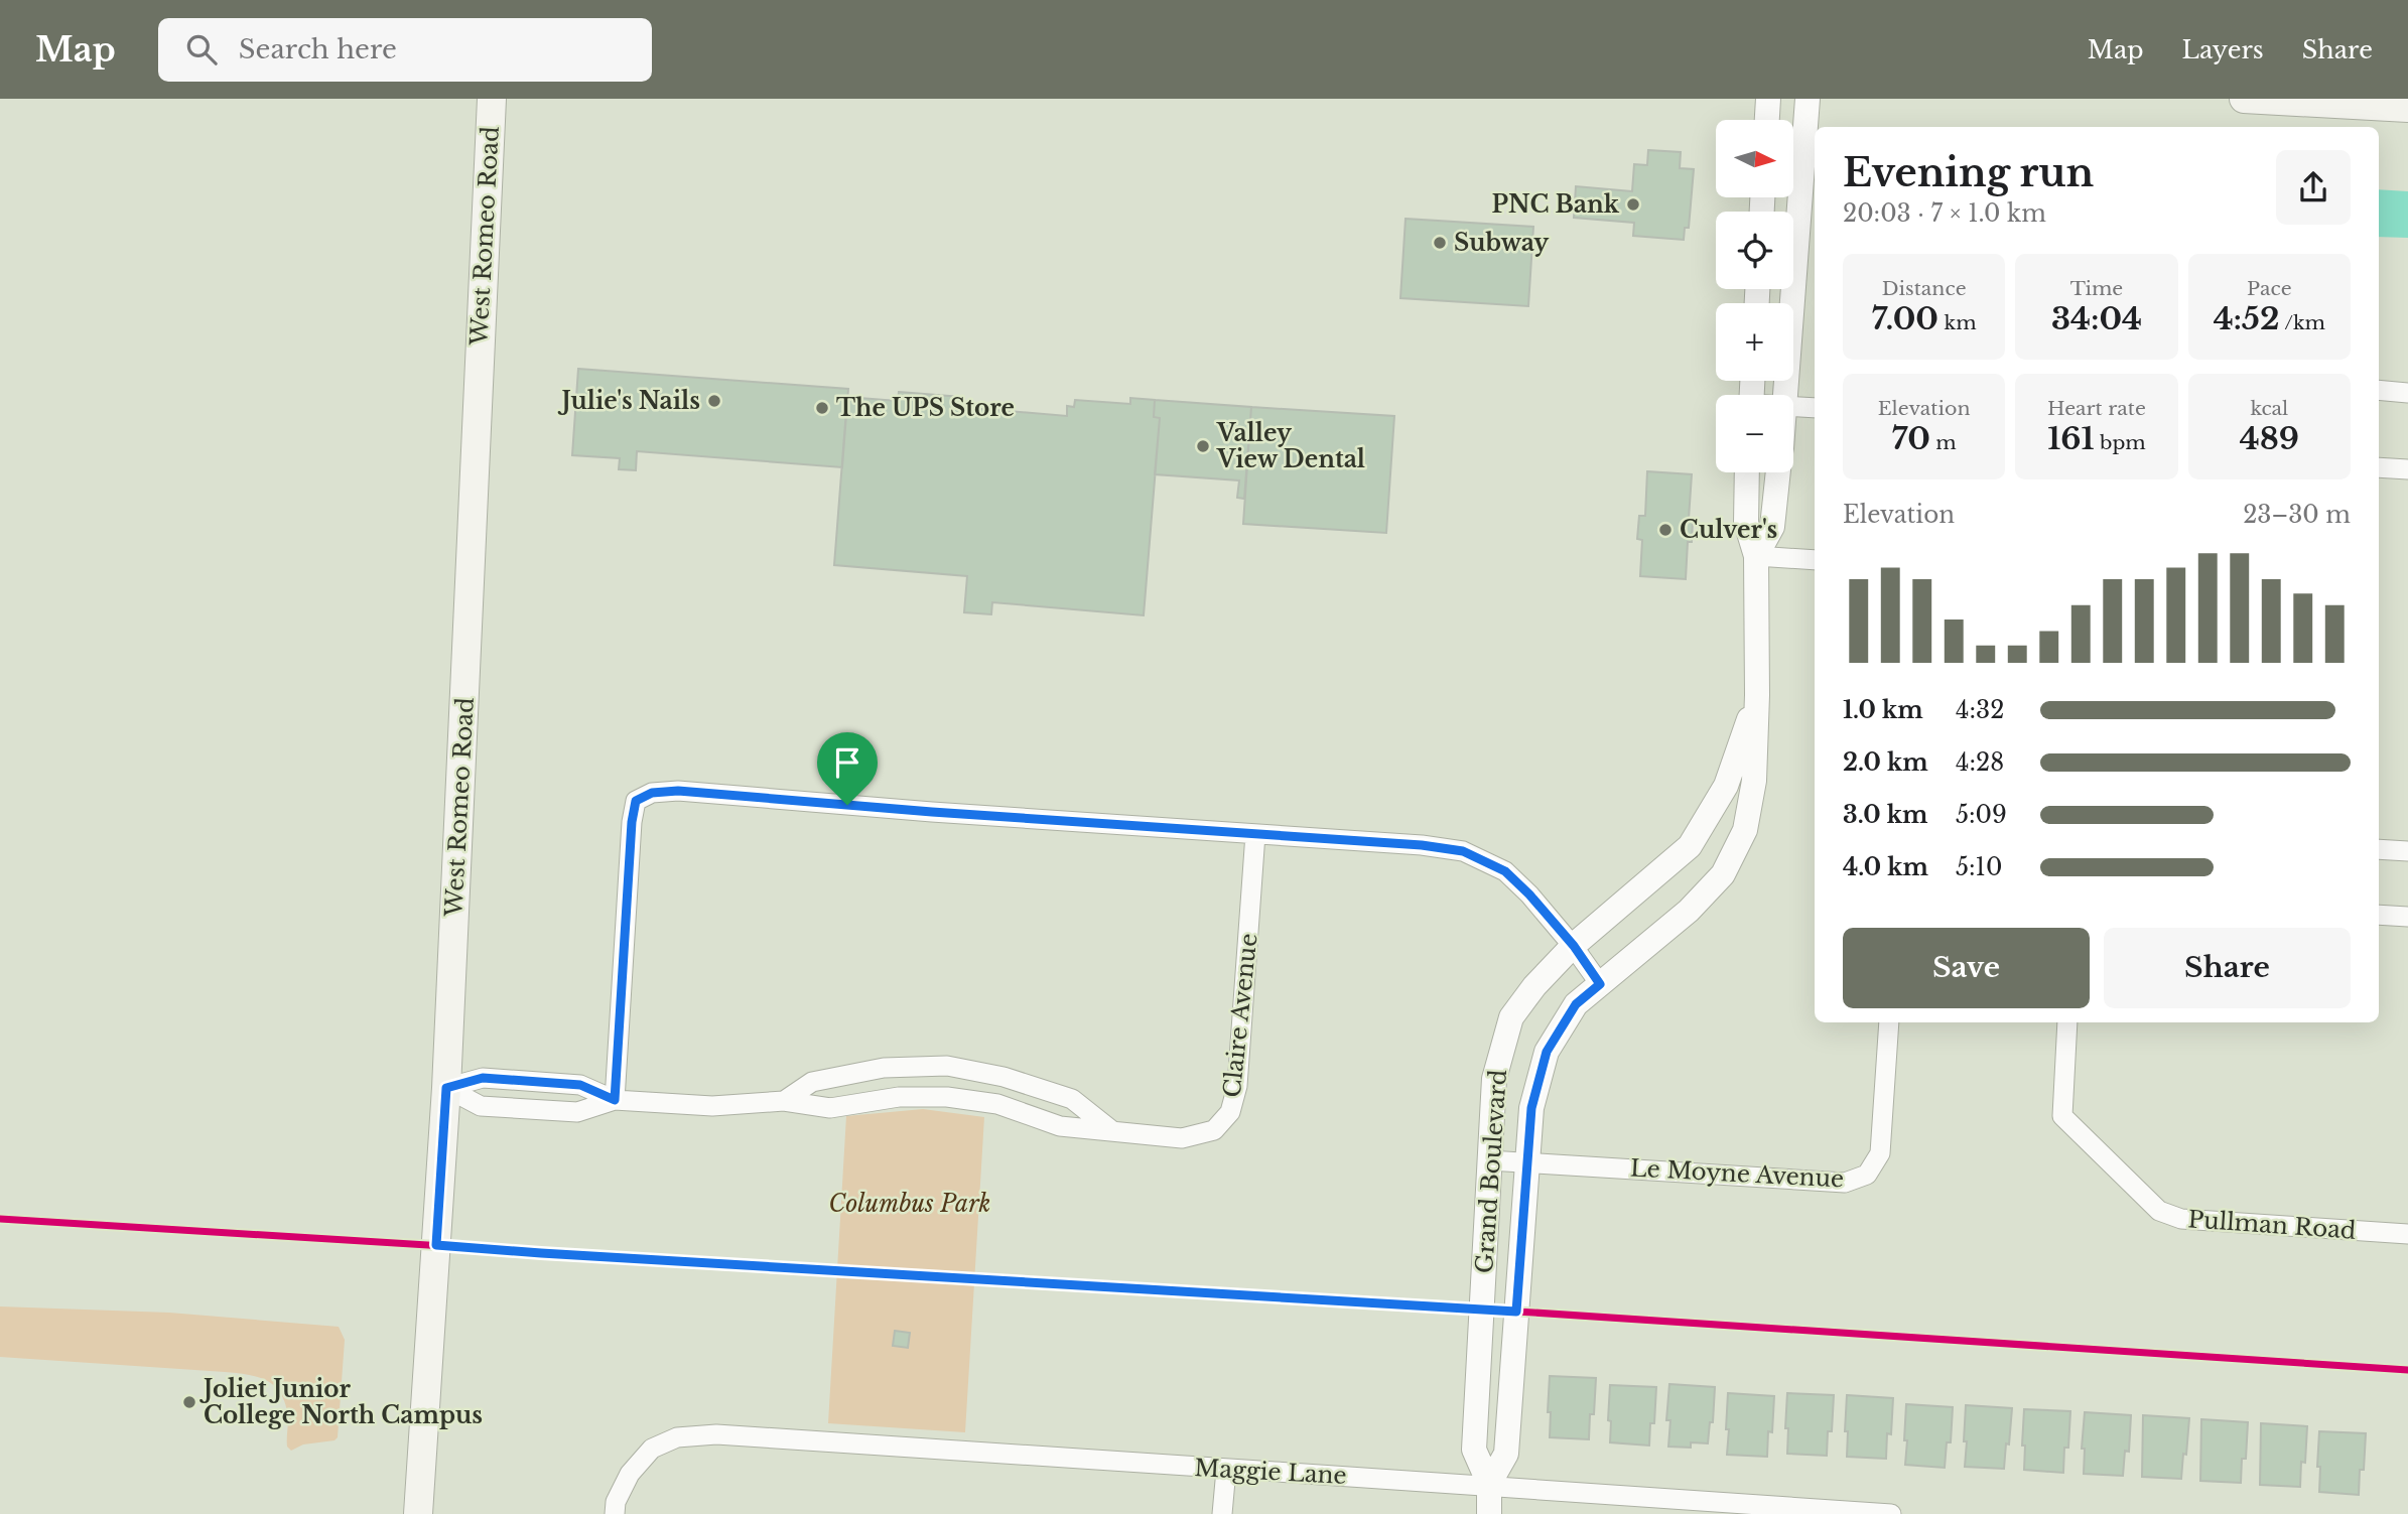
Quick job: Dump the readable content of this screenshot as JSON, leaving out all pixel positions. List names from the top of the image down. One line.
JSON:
{"streets":{"main road":["West Romeo Road"],"street":["Claire Avenue","Grand Boulevard","Le Moyne Avenue","Pullman Road","Maggie Lane"]},"crossings":[["West Romeo Road","Claire Avenue"],["Grand Boulevard","Le Moyne Avenue"],["Grand Boulevard","Maggie Lane"]],"parks":["Columbus Park"],"places":["PNC Bank","Subway","Julie's Nails","The UPS Store","Valley View Dental","Culver's","Joliet Junior College North Campus"],"north":"right","page":{"header":"Map","search":"Search here","nav":["Map","Layers","Share"],"map_buttons":["+","−"],"heading":["Evening run","20:03 · 7 × 1.0 km"],"stats":[["Distance","7.00 km"],["Time","34:04"],["Pace","4:52 /km"],["Elevation","70 m"],["Heart rate","161 bpm"],["kcal","489"]],"chart":["Elevation","23–30 m"],"list":[{"name":"1.0 km","note":"4:32"},{"name":"2.0 km","note":"4:28"},{"name":"3.0 km","note":"5:09"},{"name":"4.0 km","note":"5:10"}],"buttons":["Save","Share"]}}
